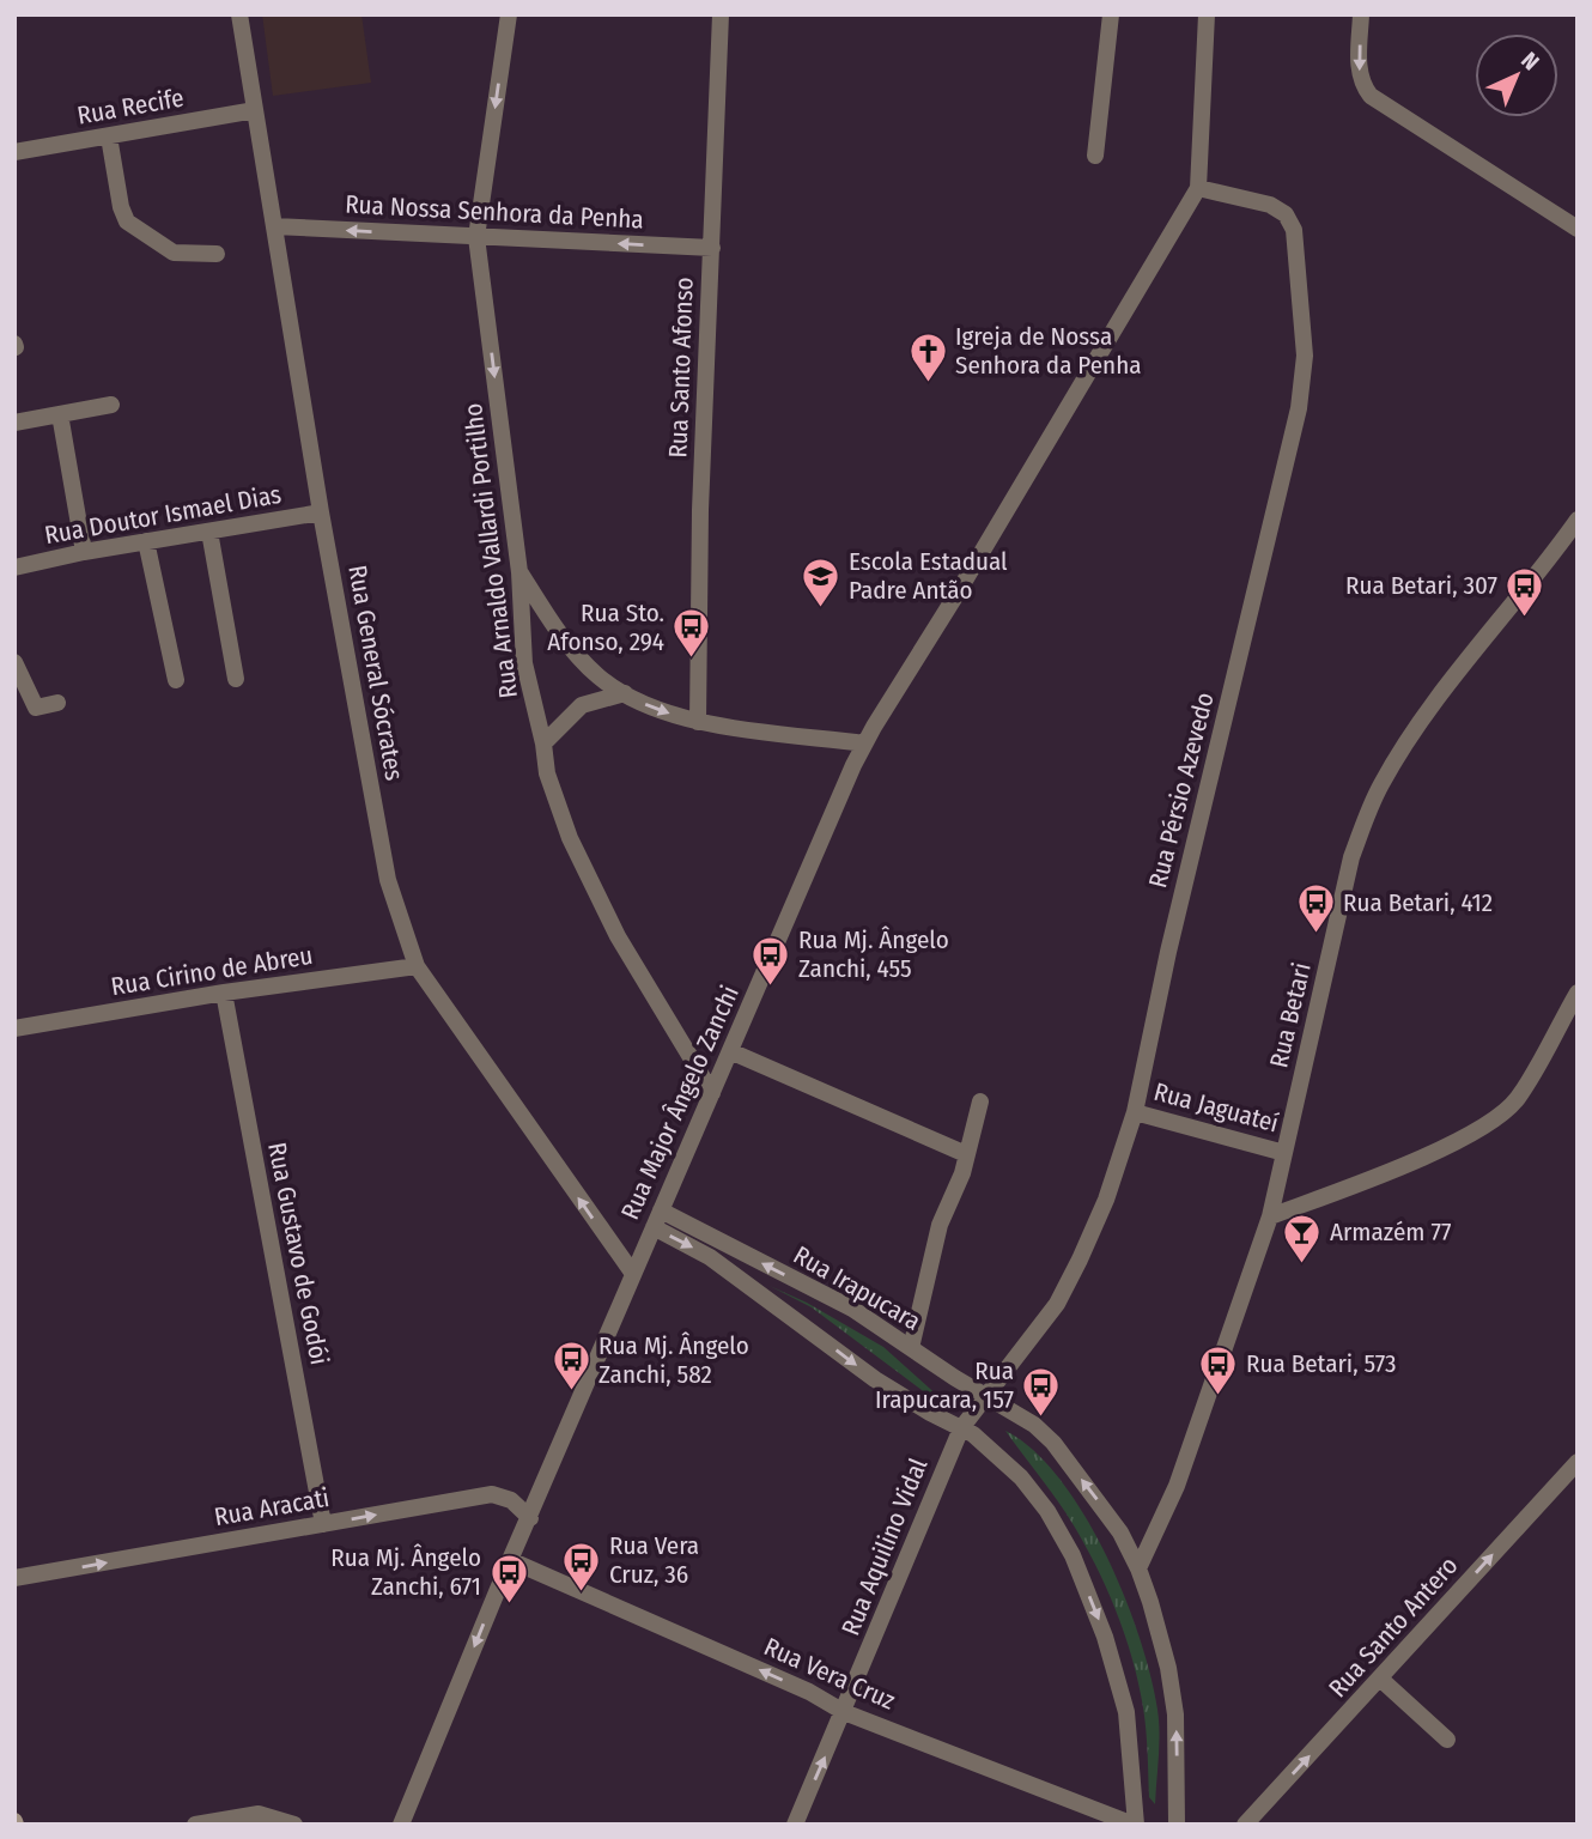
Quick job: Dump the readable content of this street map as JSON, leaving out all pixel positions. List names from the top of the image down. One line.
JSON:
{"streets":{"street":["Rua Recife","Rua Nossa Senhora da Penha","Rua Santo Afonso","Rua Doutor Ismael Dias","Rua Arnaldo Vallardi Portilho","Rua General Sócrates","Rua Pérsio Azevedo","Rua Cirino de Abreu","Rua Betari","Rua Major Ângelo Zanchi","Rua Jaguateí","Rua Gustavo de Godói","Rua Irapucara","Rua Aracati","Rua Aquilino Vidal","Rua Santo Antero","Rua Vera Cruz"]},"crossings":[["Rua Recife","Rua General Sócrates"],["Rua Nossa Senhora da Penha","Rua Santo Afonso"],["Rua Nossa Senhora da Penha","Rua Arnaldo Vallardi Portilho"],["Rua Nossa Senhora da Penha","Rua General Sócrates"],["Rua Doutor Ismael Dias","Rua General Sócrates"],["Rua Arnaldo Vallardi Portilho","Rua Major Ângelo Zanchi"],["Rua General Sócrates","Rua Cirino de Abreu"],["Rua General Sócrates","Rua Major Ângelo Zanchi"],["Rua Pérsio Azevedo","Rua Major Ângelo Zanchi"],["Rua Pérsio Azevedo","Rua Jaguateí"],["Rua Pérsio Azevedo","Rua Irapucara"],["Rua Pérsio Azevedo","Rua Aquilino Vidal"],["Rua Cirino de Abreu","Rua Gustavo de Godói"],["Rua Betari","Rua Jaguateí"],["Rua Betari","Rua Irapucara"],["Rua Major Ângelo Zanchi","Rua Irapucara"],["Rua Major Ângelo Zanchi","Rua Aracati"],["Rua Major Ângelo Zanchi","Rua Vera Cruz"],["Rua Gustavo de Godói","Rua Aracati"],["Rua Aquilino Vidal","Rua Vera Cruz"]],"one_way":["Rua Nossa Senhora da Penha","Rua Arnaldo Vallardi Portilho","Rua Aracati","Rua Santo Antero","Rua Vera Cruz"],"places":{"church":["Igreja de Nossa Senhora da Penha"],"school or university":["Escola Estadual Padre Antão"],"bus stop":["Rua Betari, 307","Rua Sto. Afonso, 294","Rua Betari, 412","Rua Mj. Ângelo Zanchi, 455","Rua Mj. Ângelo Zanchi, 582","Rua Betari, 573","Rua Irapucara, 157","Rua Vera Cruz, 36","Rua Mj. Ângelo Zanchi, 671"],"bar":["Armazém 77"]},"north":"top right"}
